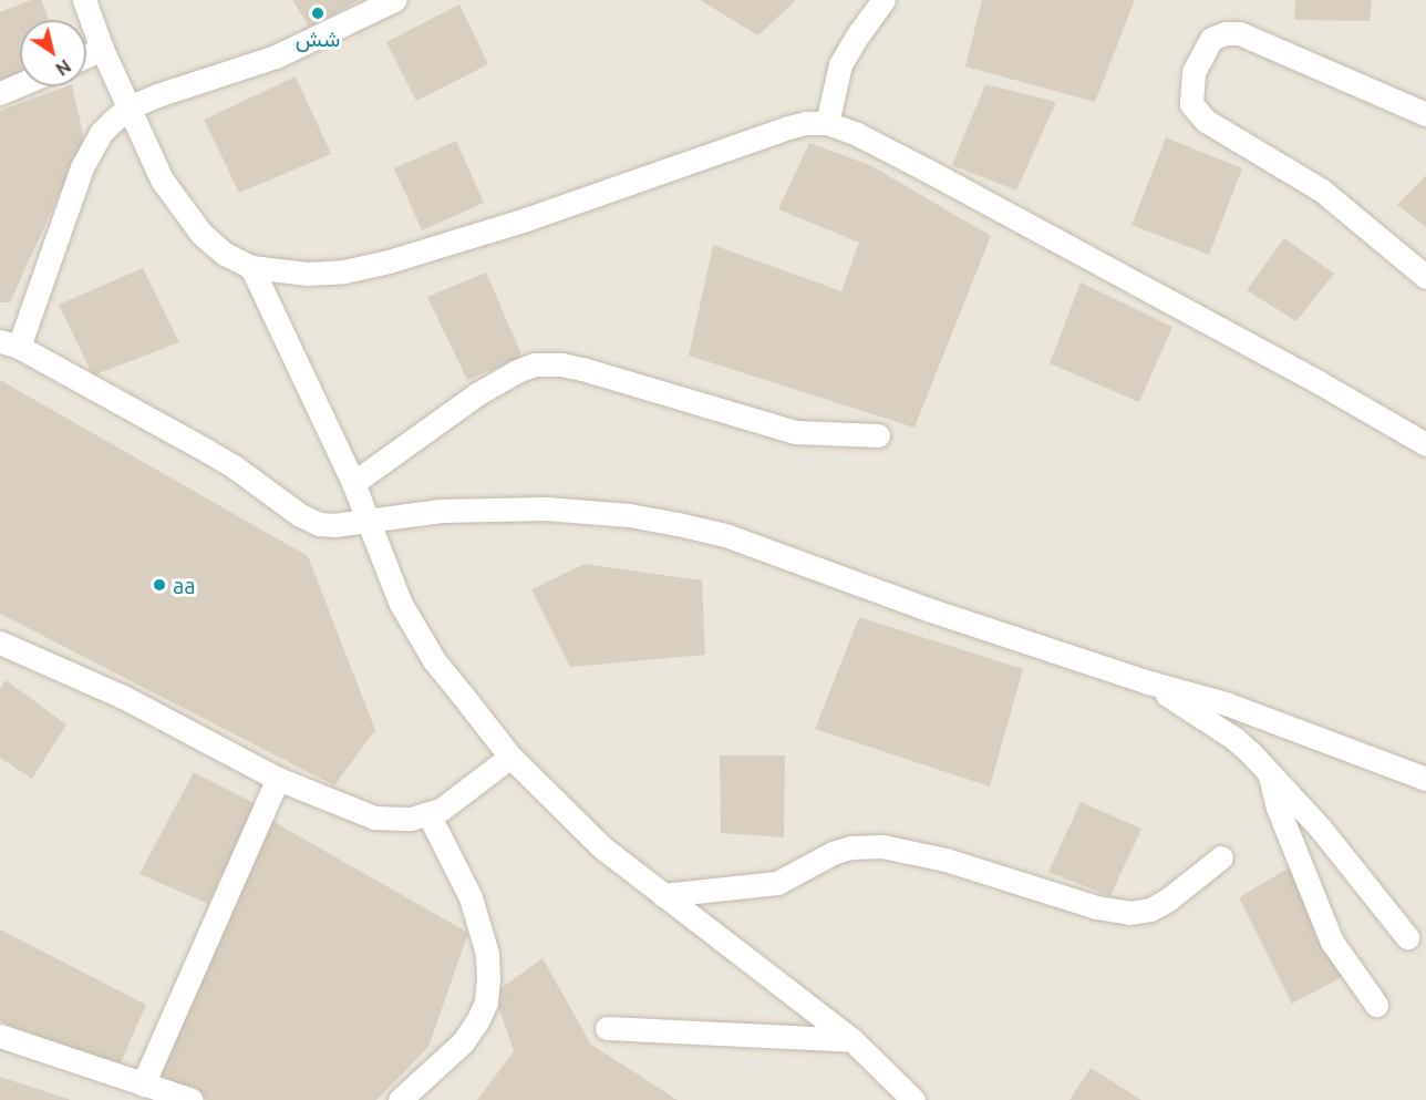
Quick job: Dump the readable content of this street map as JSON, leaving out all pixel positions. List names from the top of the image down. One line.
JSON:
{"places":["شش","aa"],"north":"bottom right"}
